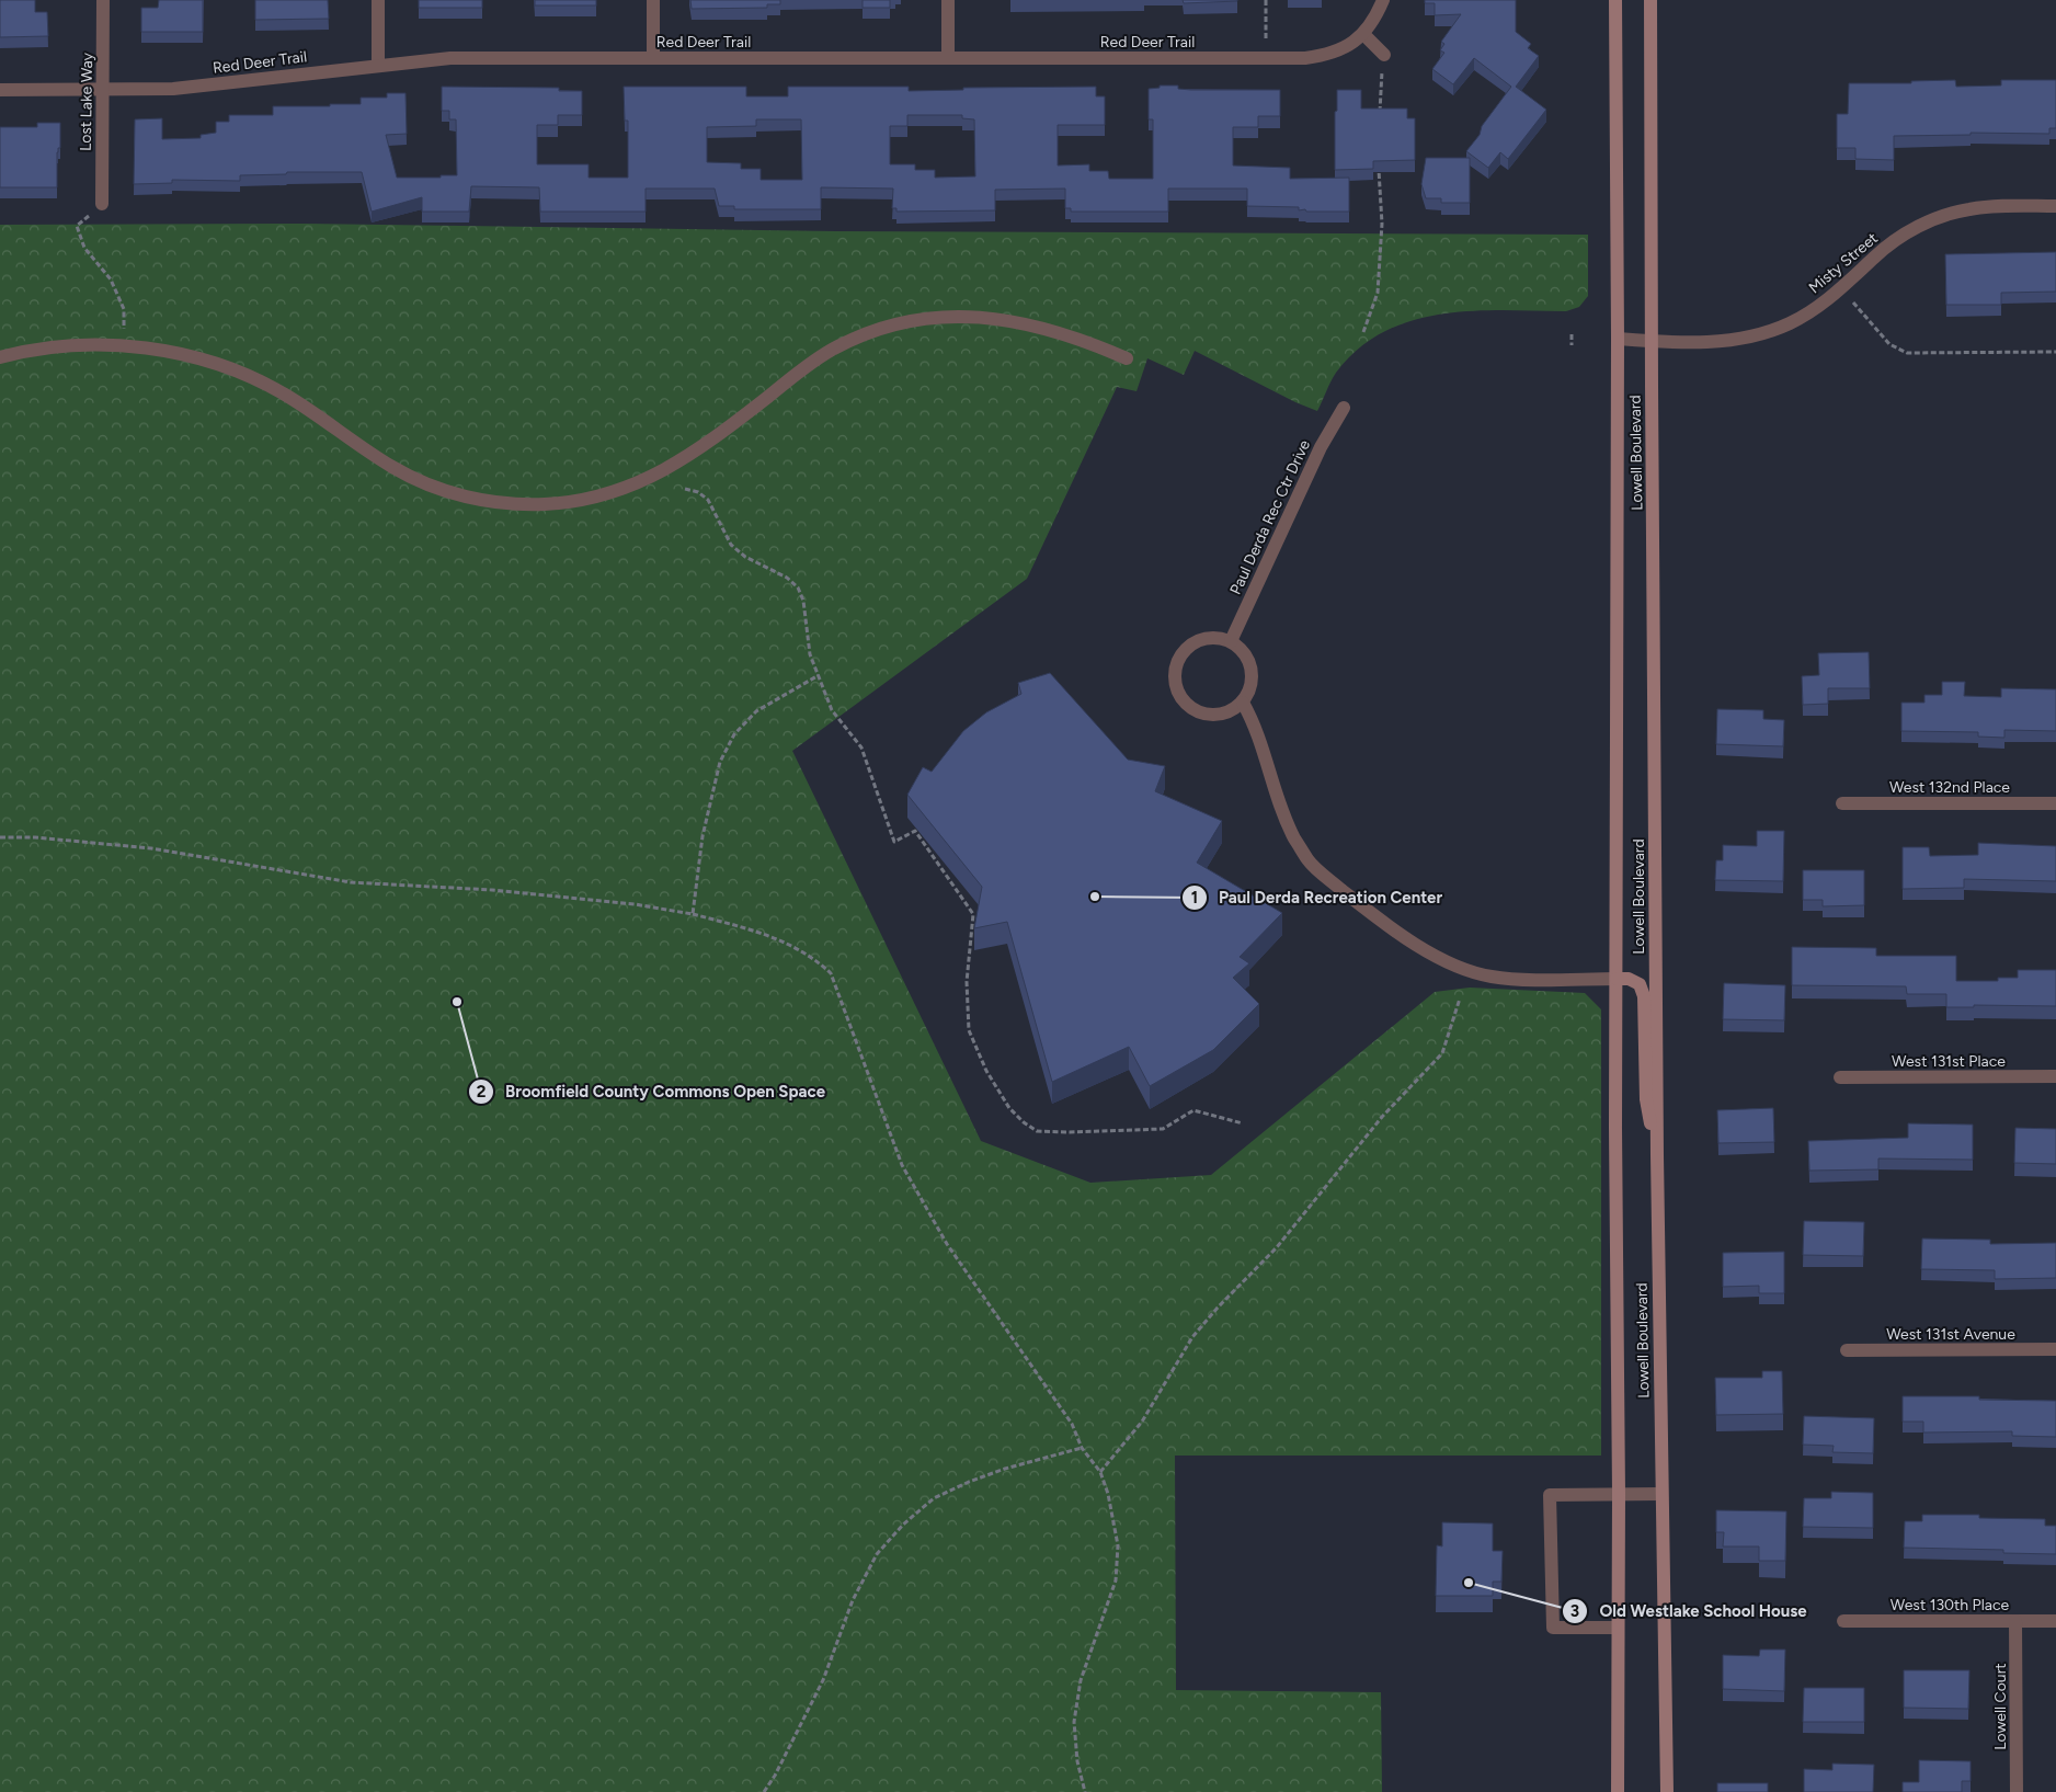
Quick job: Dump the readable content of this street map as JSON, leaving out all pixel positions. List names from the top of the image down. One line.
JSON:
{"streets":{"main road":["Lowell Boulevard"],"street":["Red Deer Trail","Lost Lake Way","Misty Street","Paul Derda Rec Ctr Drive","West 132nd Place","West 131st Place","West 131st Avenue","West 130th Place","Lowell Court"]},"crossings":[["Red Deer Trail","Lost Lake Way"],["Misty Street","Lowell Boulevard"],["West 130th Place","Lowell Court"]],"places":["Paul Derda Recreation Center","Broomfield County Commons Open Space","Old Westlake School House"]}
